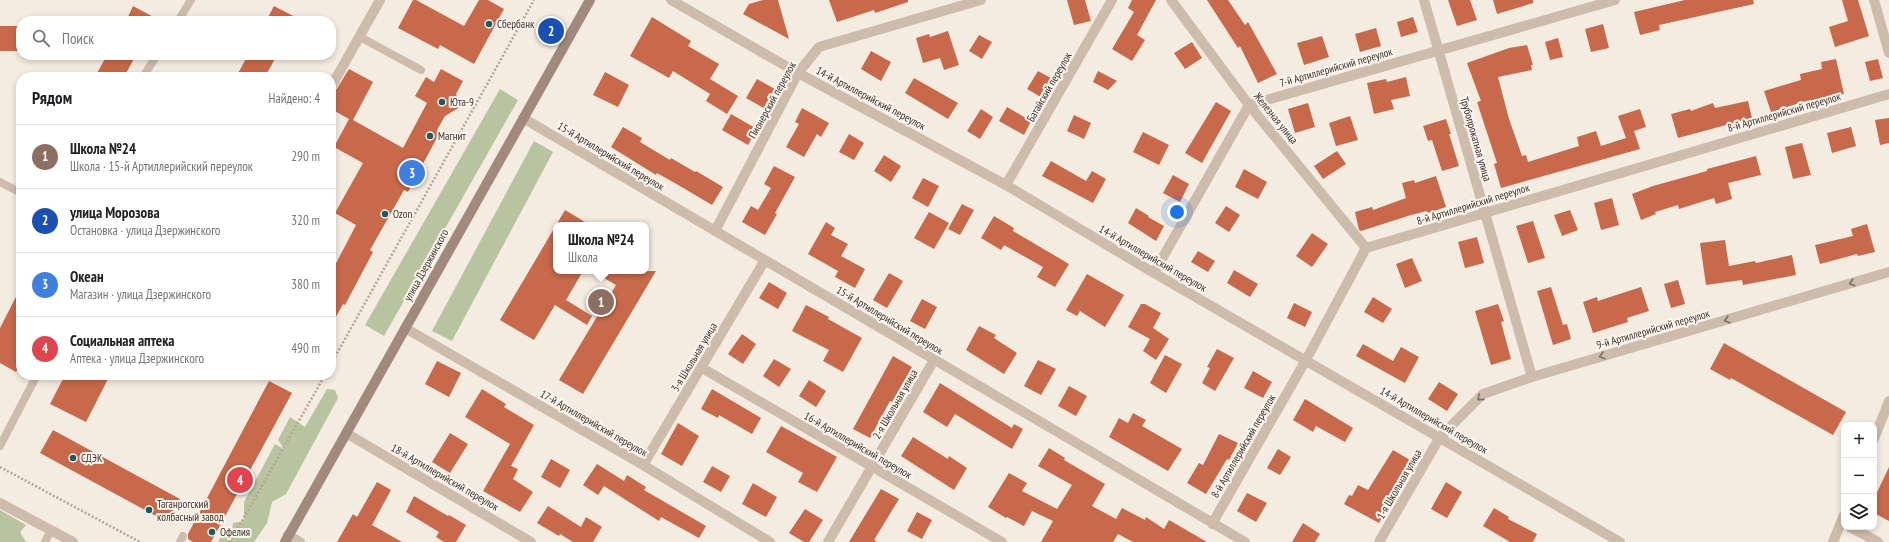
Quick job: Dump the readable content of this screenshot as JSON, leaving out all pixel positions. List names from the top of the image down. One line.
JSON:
{"streets":{"main road":["улица Дзержинского"],"street":["7-й Артиллерийский переулок","Батайский переулок","14-й Артиллерийский переулок","Пионерский переулок","8-й Артиллерийский переулок","Железная улица","Трубопрокатная улица","15-й Артиллерийский переулок","9-й Артиллерийский переулок","3-я Школьная улица","2-я Школьная улица","17-й Артиллерийский переулок","16-й Артиллерийский переулок","18-й Артиллерийский переулок","1-я Школьная улица"]},"crossings":[["7-й Артиллерийский переулок","Железная улица"],["7-й Артиллерийский переулок","Трубопрокатная улица"],["Батайский переулок","14-й Артиллерийский переулок"],["14-й Артиллерийский переулок","Пионерский переулок"],["14-й Артиллерийский переулок","8-й Артиллерийский переулок"],["14-й Артиллерийский переулок","9-й Артиллерийский переулок"],["14-й Артиллерийский переулок","1-я Школьная улица"],["Пионерский переулок","15-й Артиллерийский переулок"],["8-й Артиллерийский переулок","Железная улица"],["8-й Артиллерийский переулок","Трубопрокатная улица"],["8-й Артиллерийский переулок","15-й Артиллерийский переулок"],["Трубопрокатная улица","9-й Артиллерийский переулок"],["15-й Артиллерийский переулок","улица Дзержинского"],["15-й Артиллерийский переулок","3-я Школьная улица"],["15-й Артиллерийский переулок","2-я Школьная улица"],["улица Дзержинского","17-й Артиллерийский переулок"],["улица Дзержинского","18-й Артиллерийский переулок"],["9-й Артиллерийский переулок","1-я Школьная улица"],["3-я Школьная улица","17-й Артиллерийский переулок"],["3-я Школьная улица","16-й Артиллерийский переулок"],["2-я Школьная улица","16-й Артиллерийский переулок"]],"one_way":["9-й Артиллерийский переулок"],"places":["Сбербанк","Юта-9","Магнит","Ozon","СДЭК","Таганрогский колбасный завод","Офелия"],"page":{"pins":["2","3","1","4"],"search":"Поиск","heading":["Рядом","Найдено: 4"],"list":[{"mark":"1","name":"Школа №24","note":"Школа · 15-й Артиллерийский переулок","value":"290 m"},{"mark":"2","name":"улица Морозова","note":"Остановка · улица Дзержинского","value":"320 m"},{"mark":"3","name":"Океан","note":"Магазин · улица Дзержинского","value":"380 m"},{"mark":"4","name":"Социальная аптека","note":"Аптека · улица Дзержинского","value":"490 m"}],"popup":["Школа №24","Школа"],"map_buttons":["+","−"]}}
